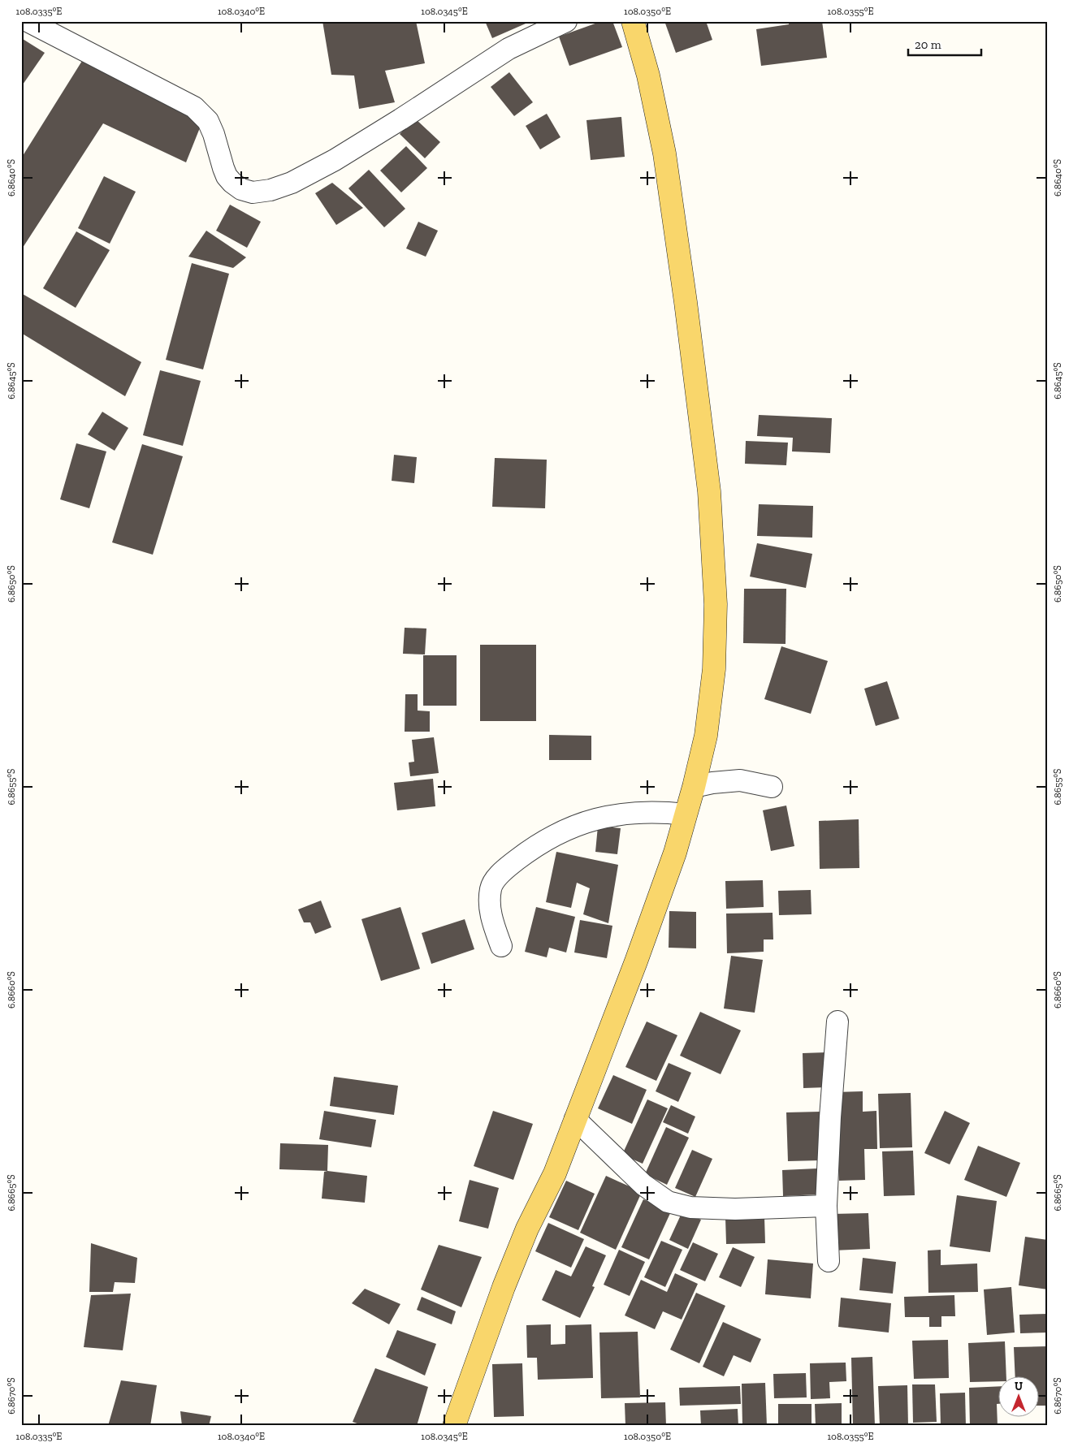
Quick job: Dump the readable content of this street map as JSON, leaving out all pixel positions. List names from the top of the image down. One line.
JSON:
{"scale_bar":"20 m","north":"top","coordinates":["108.0335°E","108.0340°E","108.0345°E","108.0350°E","108.0355°E","6.8640°S","6.8645°S","6.8650°S","6.8655°S","6.8660°S","6.8665°S","6.8670°S"]}
